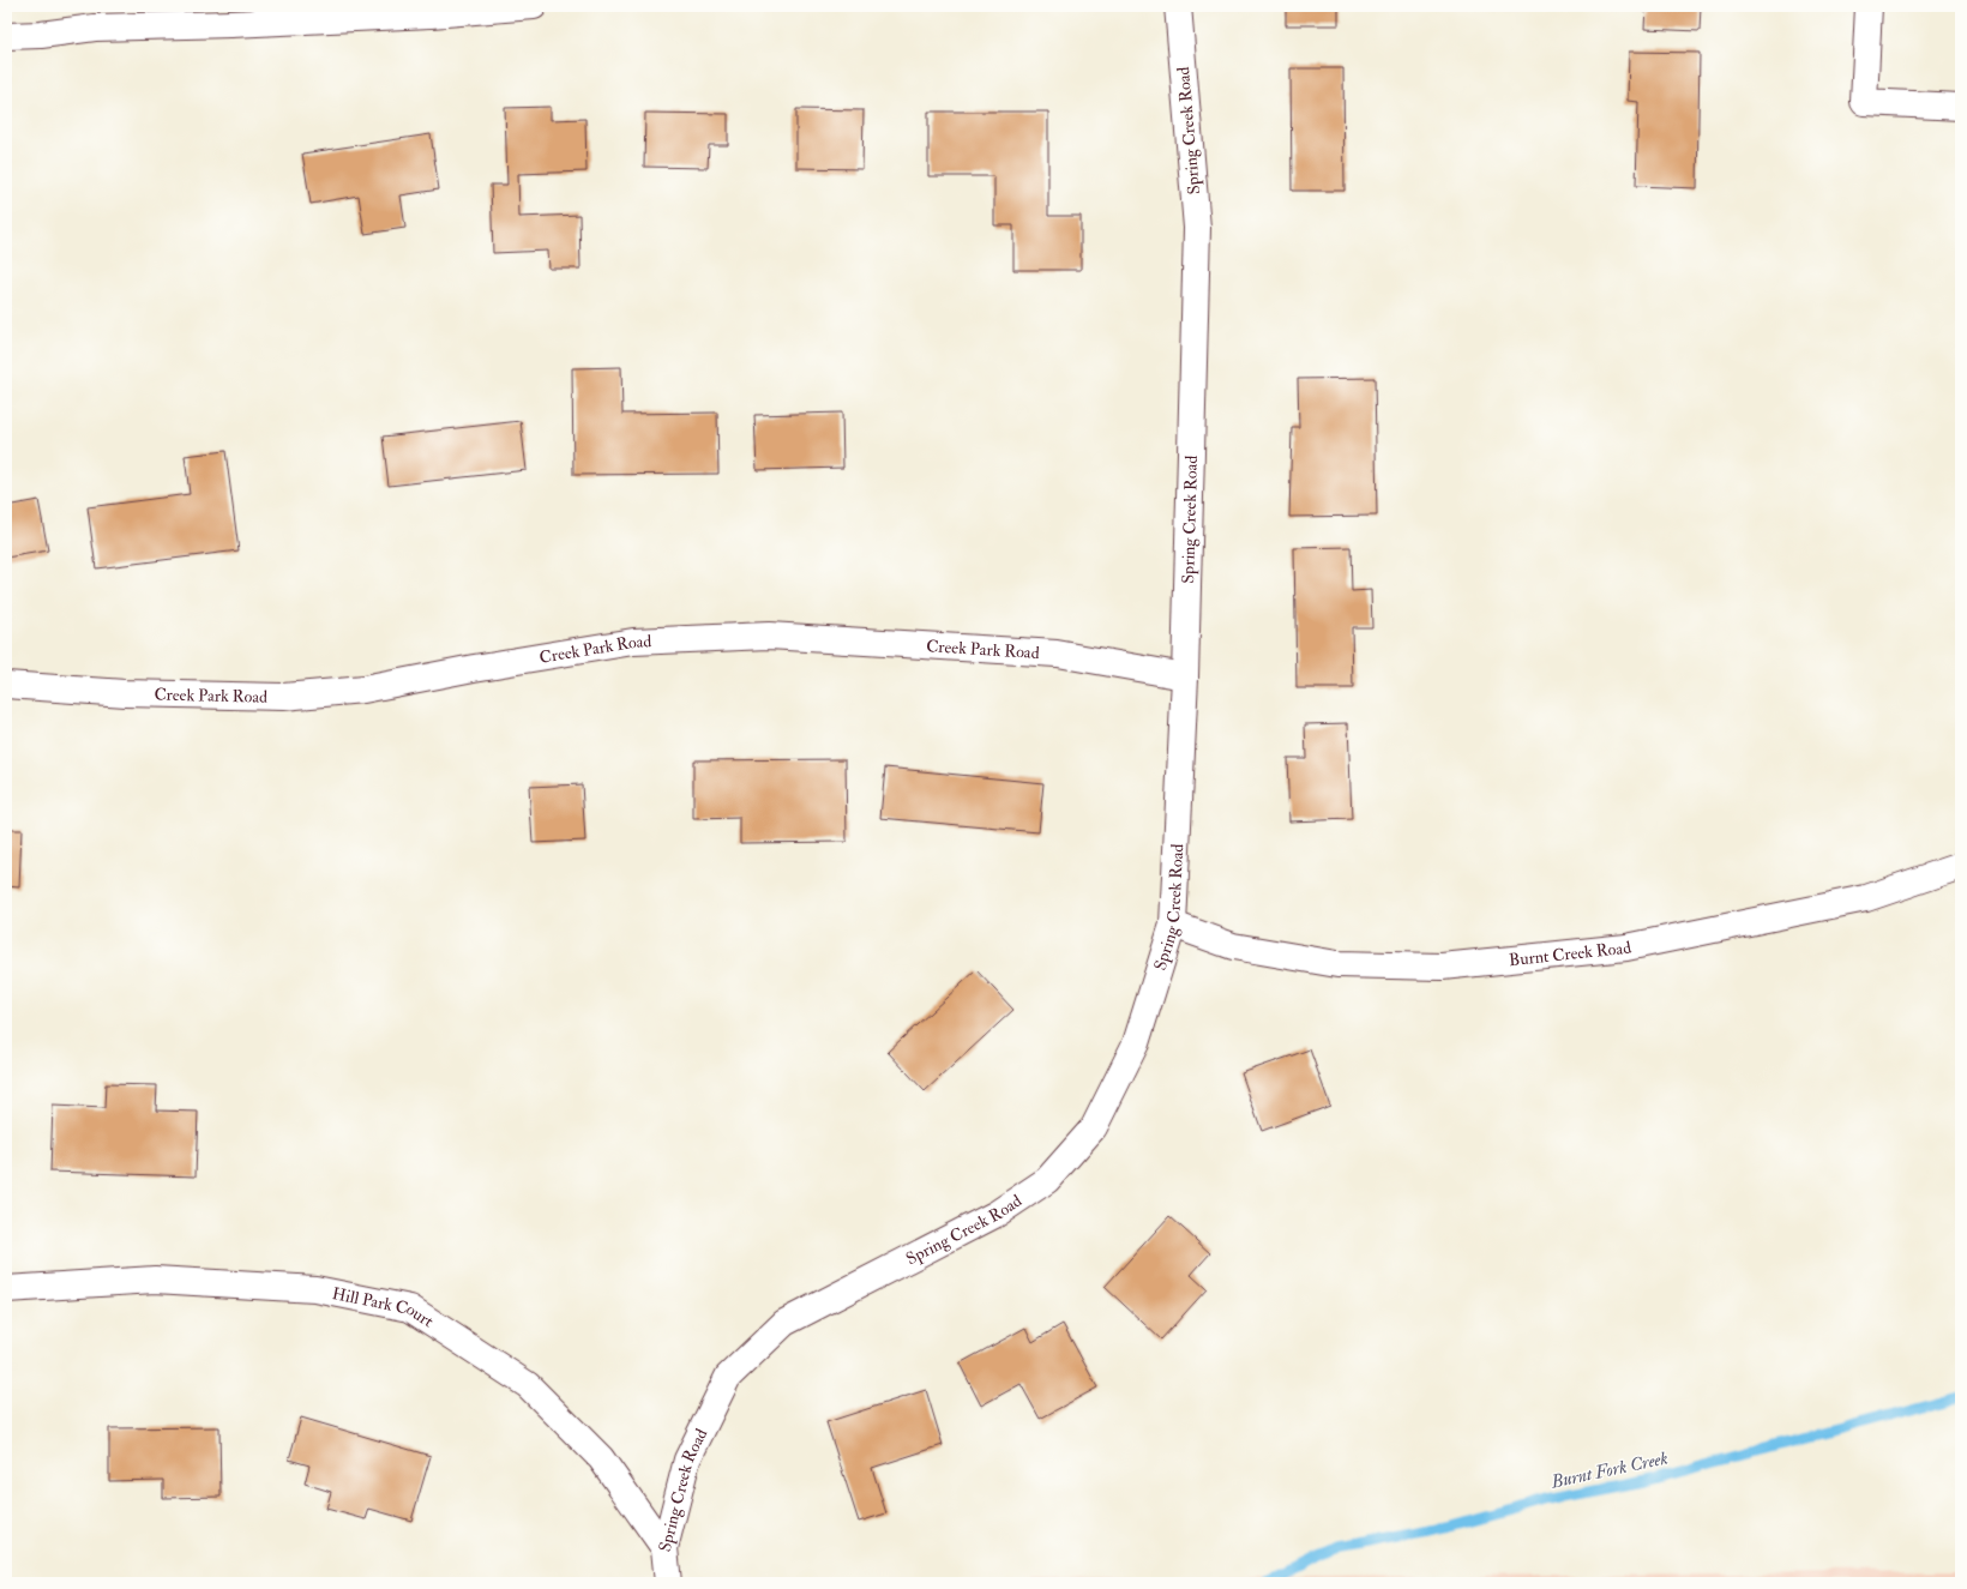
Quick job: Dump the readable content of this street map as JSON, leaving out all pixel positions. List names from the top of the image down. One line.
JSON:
{"streets":{"street":["Spring Creek Road","Creek Park Road","Burnt Creek Road","Hill Park Court"]},"crossings":[["Spring Creek Road","Creek Park Road"],["Spring Creek Road","Burnt Creek Road"],["Spring Creek Road","Hill Park Court"]],"water":["Burnt Fork Creek"]}
